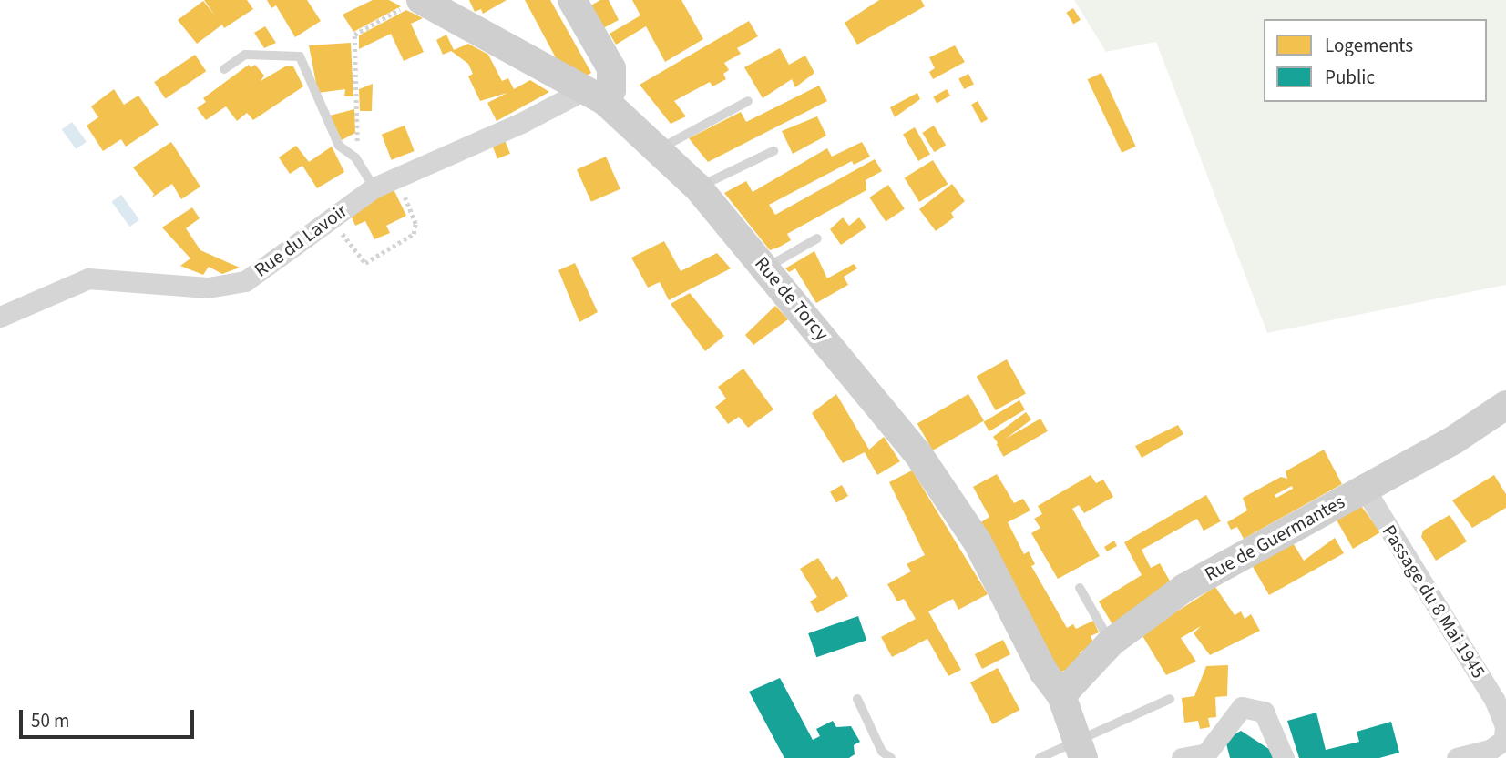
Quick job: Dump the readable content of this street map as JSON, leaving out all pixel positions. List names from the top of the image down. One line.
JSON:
{"streets":{"street":["Rue du Lavoir","Rue de Torcy","Rue de Guermantes","Passage du 8 Mai 1945"]},"crossings":[["Rue du Lavoir","Rue de Torcy"],["Rue de Torcy","Rue de Guermantes"],["Rue de Guermantes","Passage du 8 Mai 1945"]],"legend":["Logements","Public"],"scale_bar":"50 m"}
